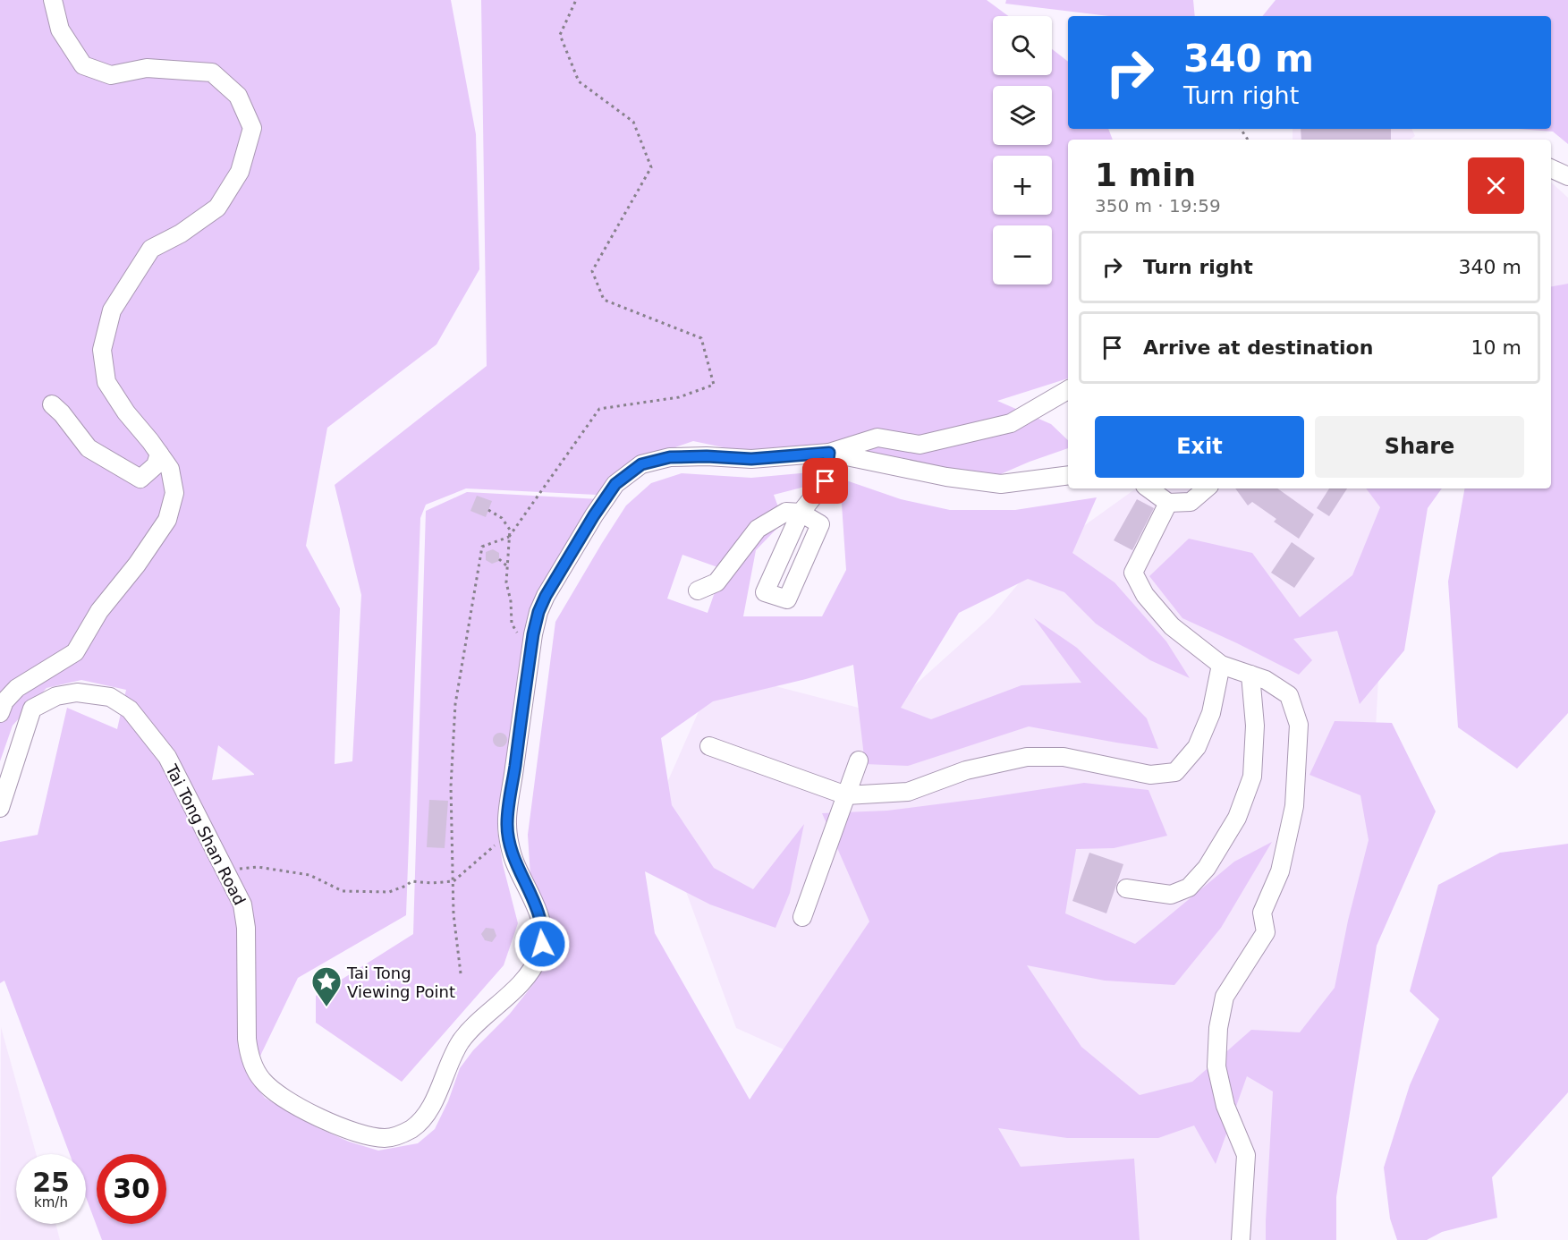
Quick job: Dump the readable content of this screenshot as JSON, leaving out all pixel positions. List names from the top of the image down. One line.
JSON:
{"streets":{"street":["Tai Tong Shan Road"]},"places":{"place":["Tai Tong Viewing Point"]},"page":{"map_buttons":["+","−"],"turn":["340 m","Turn right"],"heading":["1 min","350 m · 19:59"],"list":[{"name":"Turn right","value":"340 m"},{"name":"Arrive at destination","value":"10 m"}],"buttons":["Exit","Share"],"speed":"25 km/h","limit":"30"}}
